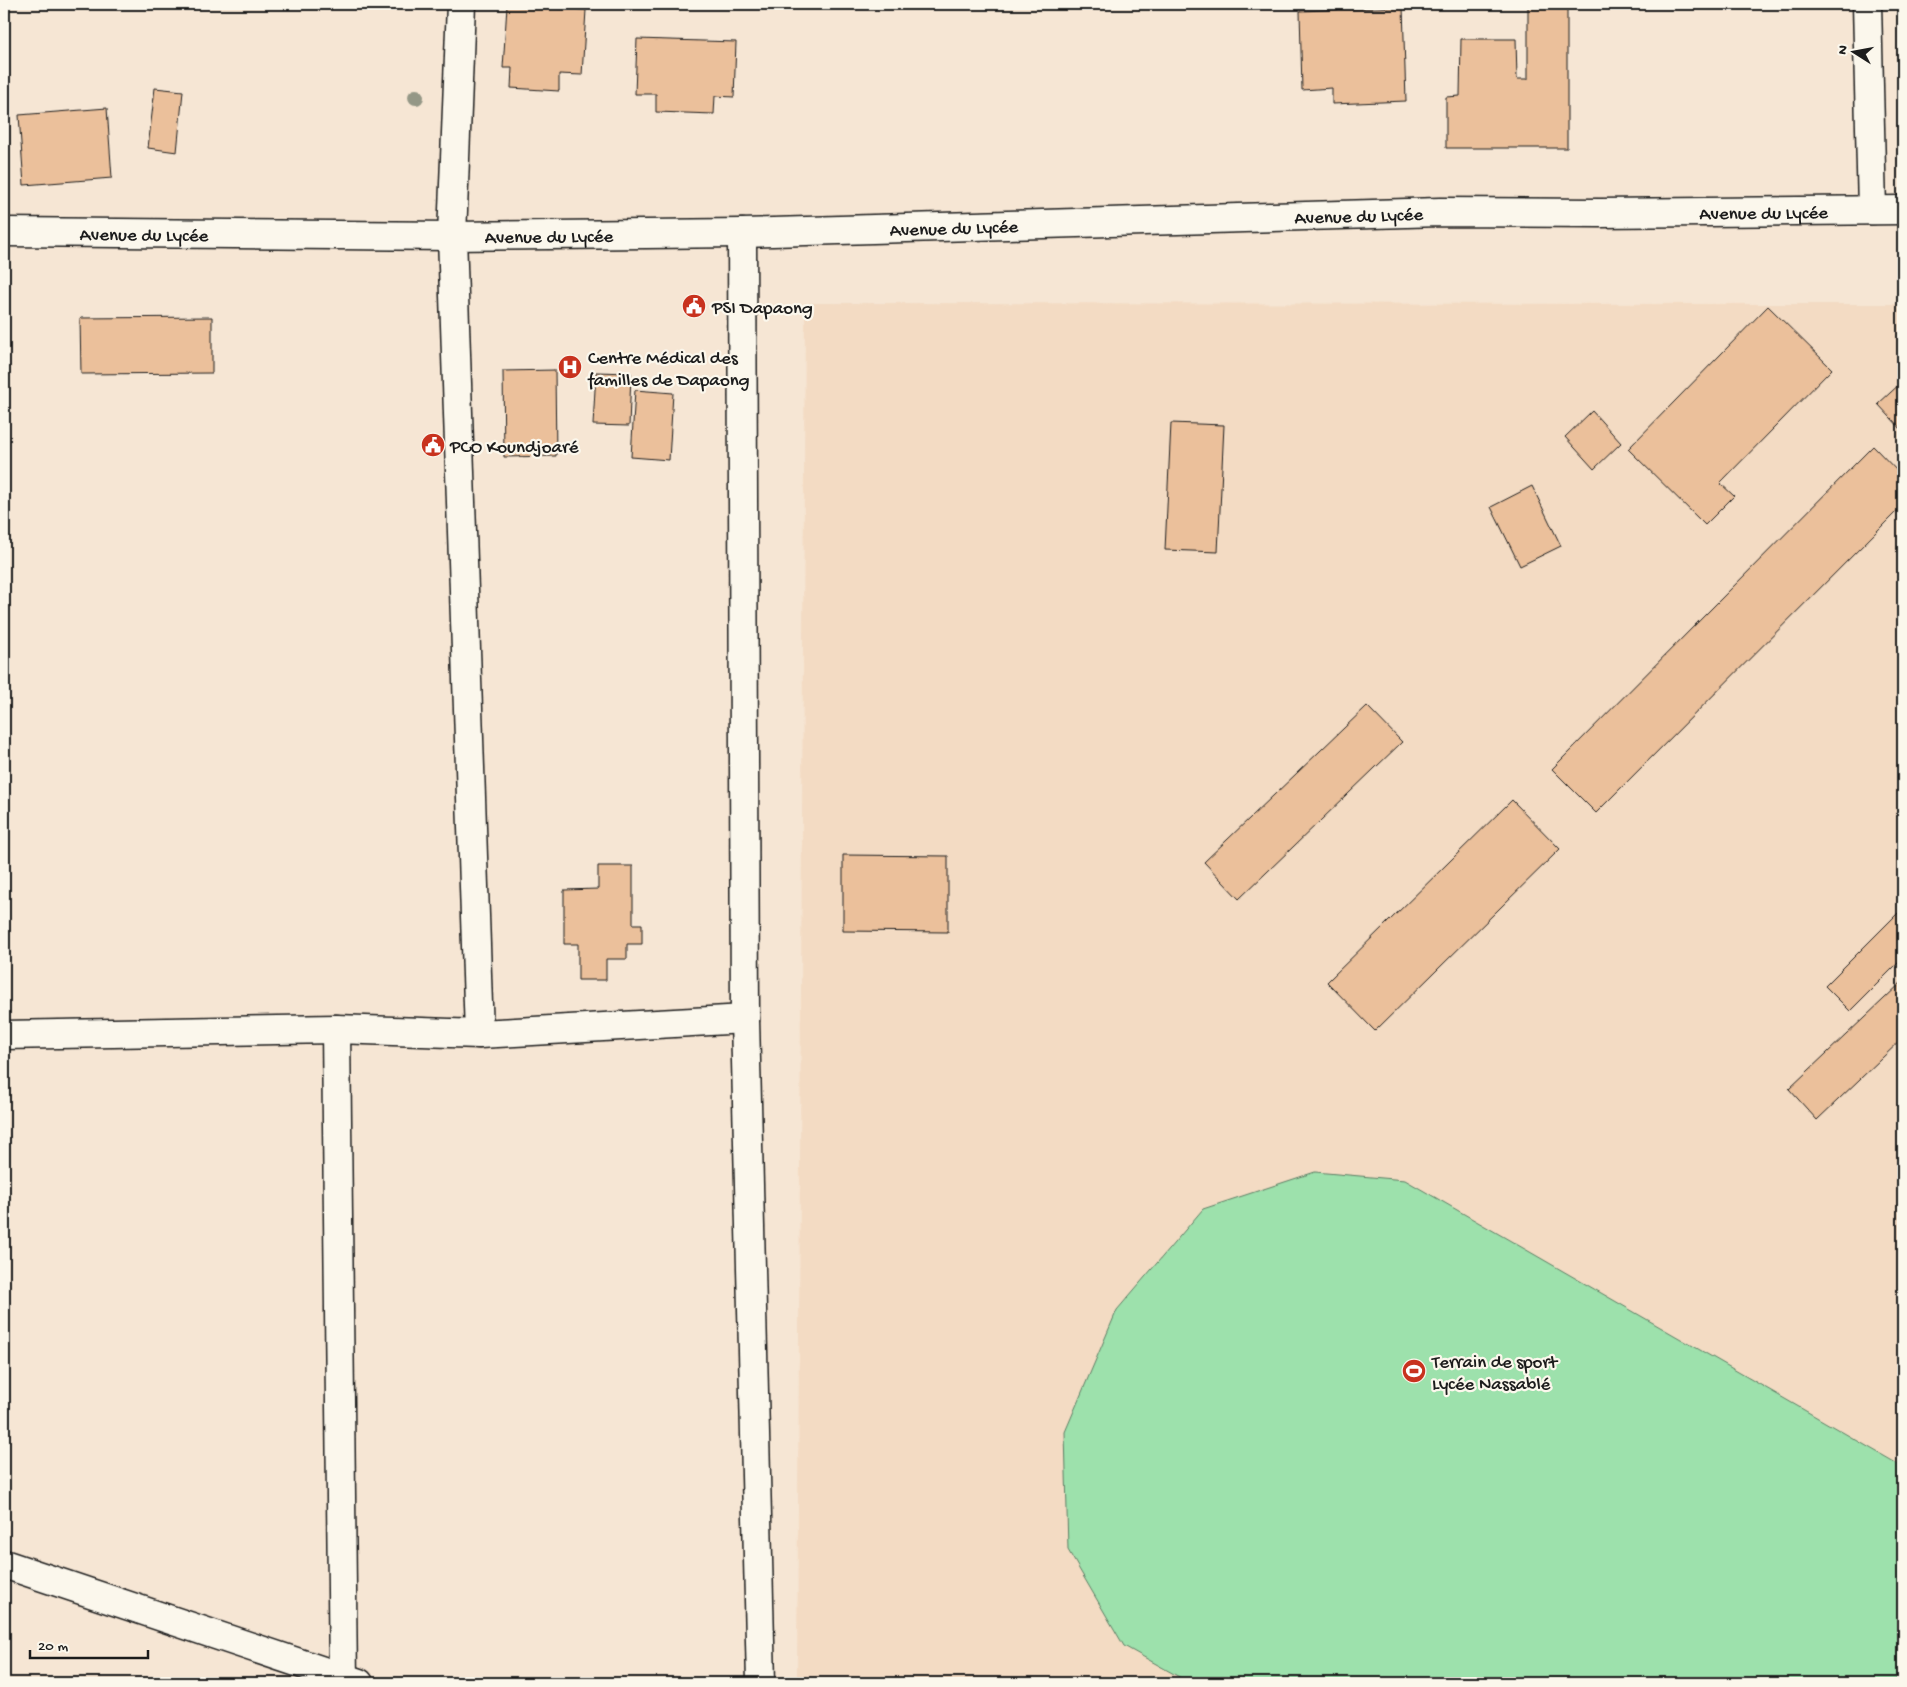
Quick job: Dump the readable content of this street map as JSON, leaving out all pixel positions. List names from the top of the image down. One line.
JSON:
{"streets":{"street":["Avenue du Lycée"]},"places":{"public building":["PSI Dapaong","PCO Koundjoaré"],"hospital":["Centre Médical des familles de Dapaong"],"sports":["Terrain de sport Lycée Nassablé"]},"scale_bar":"20 m","north":"left"}
